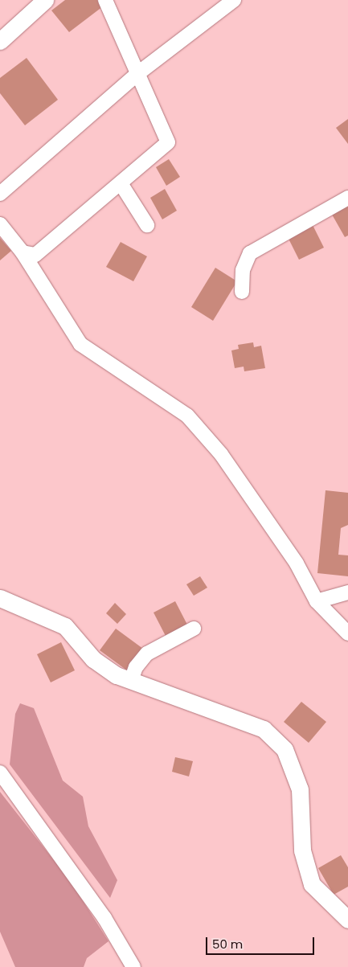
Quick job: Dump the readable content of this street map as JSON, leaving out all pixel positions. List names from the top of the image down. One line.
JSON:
{"scale_bar":"50 m"}
